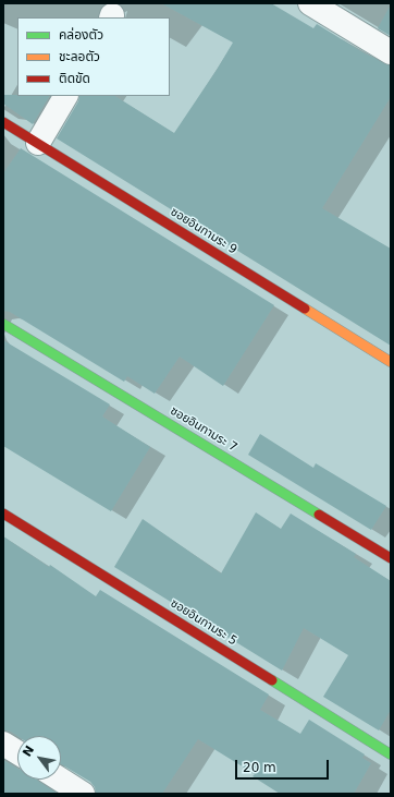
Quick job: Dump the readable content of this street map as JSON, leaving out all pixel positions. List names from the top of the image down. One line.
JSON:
{"streets":{"street":["ซอยอินทามระ 9","ซอยอินทามระ 7","ซอยอินทามระ 5"]},"legend":["คล่องตัว","ชะลอตัว","ติดขัด"],"scale_bar":"20 m","north":"top left"}
